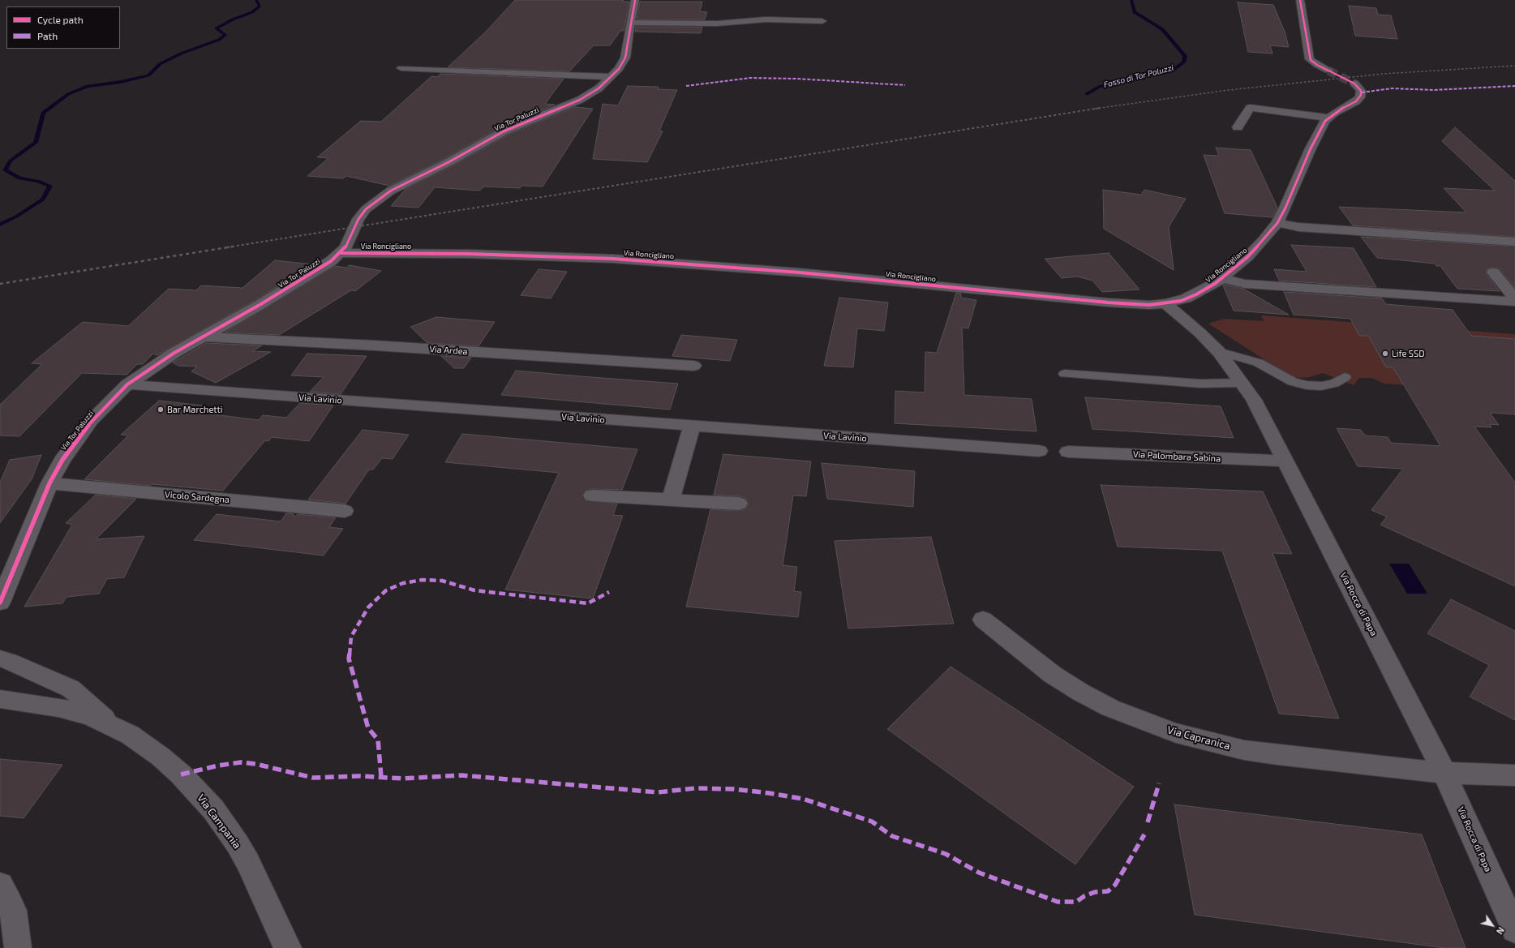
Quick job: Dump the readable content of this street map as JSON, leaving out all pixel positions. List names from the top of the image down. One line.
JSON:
{"streets":{"street":["Via Tor Paluzzi","Via Roncigliano","Via Ardea","Via Lavinio","Via Palombara Sabina","Vicolo Sardegna","Via Rocca di Papa","Via Capranica","Via Campania"]},"crossings":[["Via Tor Paluzzi","Via Roncigliano"],["Via Tor Paluzzi","Via Ardea"],["Via Tor Paluzzi","Via Lavinio"],["Via Tor Paluzzi","Vicolo Sardegna"],["Via Roncigliano","Via Rocca di Papa"],["Via Palombara Sabina","Via Rocca di Papa"],["Via Rocca di Papa","Via Capranica"]],"water":["Fosso di Tor Paluzzi"],"places":["Life SSD","Bar Marchetti"],"legend":["Cycle path","Path"],"north":"bottom right"}
